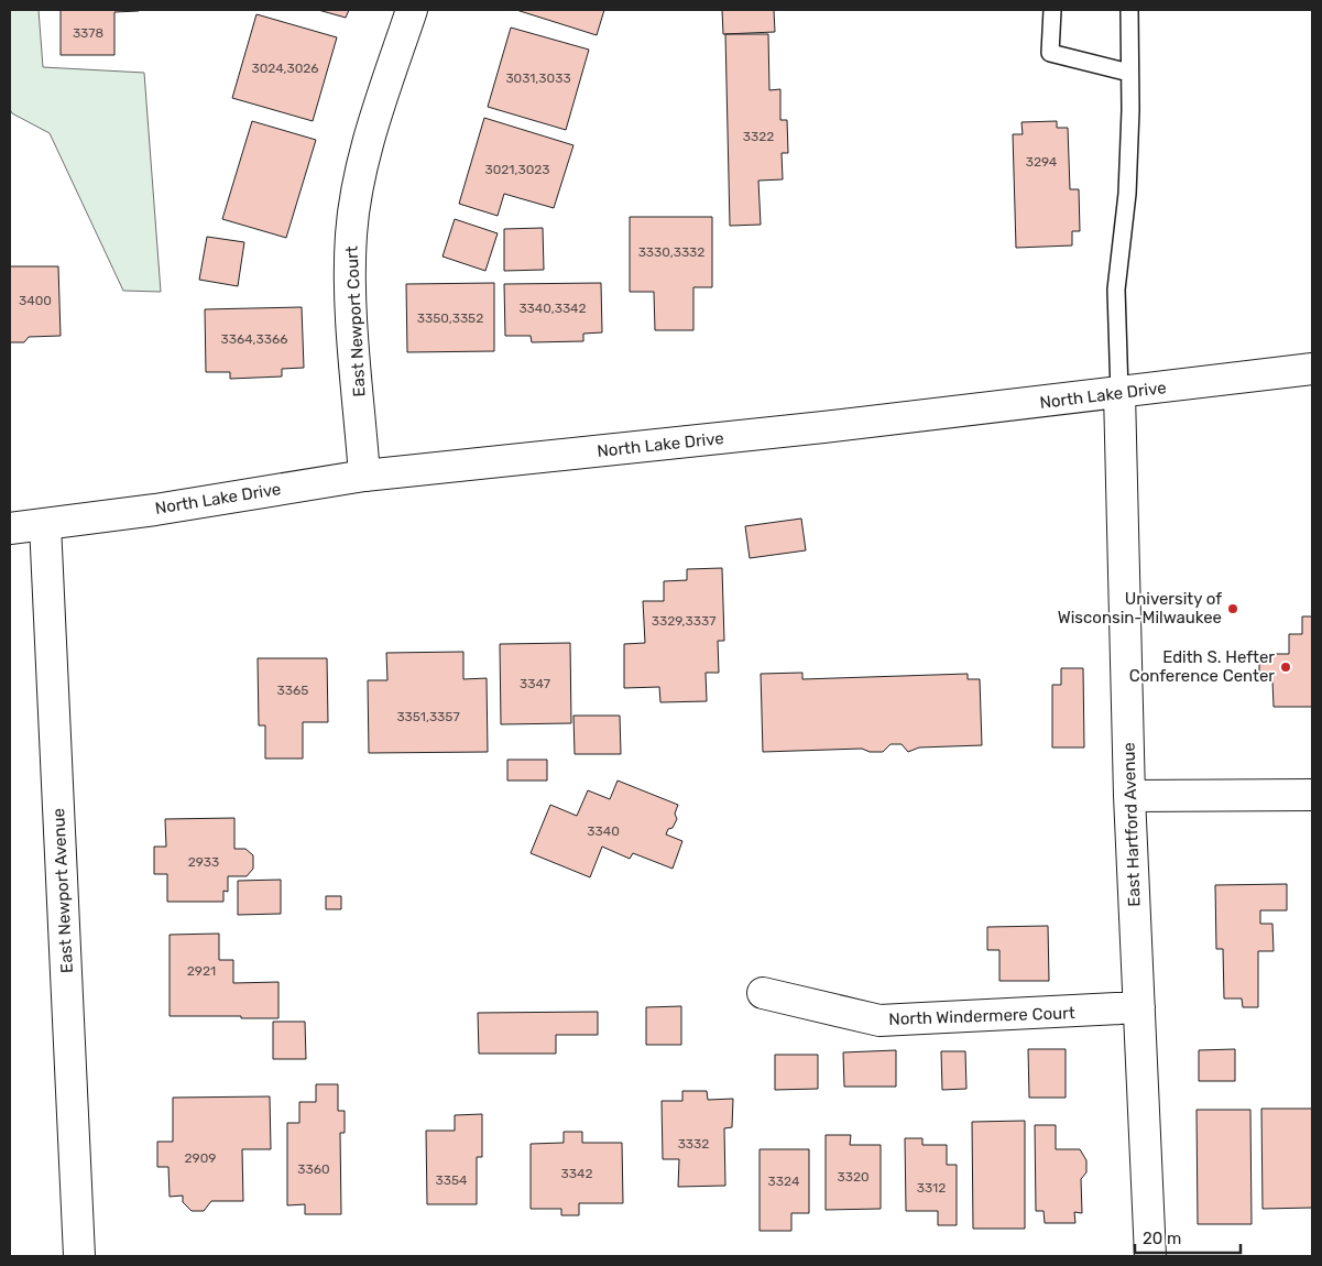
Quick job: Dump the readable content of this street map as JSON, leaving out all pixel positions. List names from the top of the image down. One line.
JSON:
{"streets":{"street":["East Newport Court","North Lake Drive","East Hartford Avenue","East Newport Avenue","North Windermere Court"]},"crossings":[["East Newport Court","North Lake Drive"],["North Lake Drive","East Hartford Avenue"],["North Lake Drive","East Newport Avenue"],["East Hartford Avenue","North Windermere Court"]],"places":["University of Wisconsin-Milwaukee","Edith S. Hefter Conference Center"],"house_numbers":["3378","3024,3026","3031,3033","3322","3294","3021,3023","3330,3332","3400","3340,3342","3350,3352","3364,3366","3329,3337","3347","3365","3351,3357","3340","2933","2921","3332","2909","3360","3342","3320","3354","3324","3312"],"scale_bar":"20 m"}
